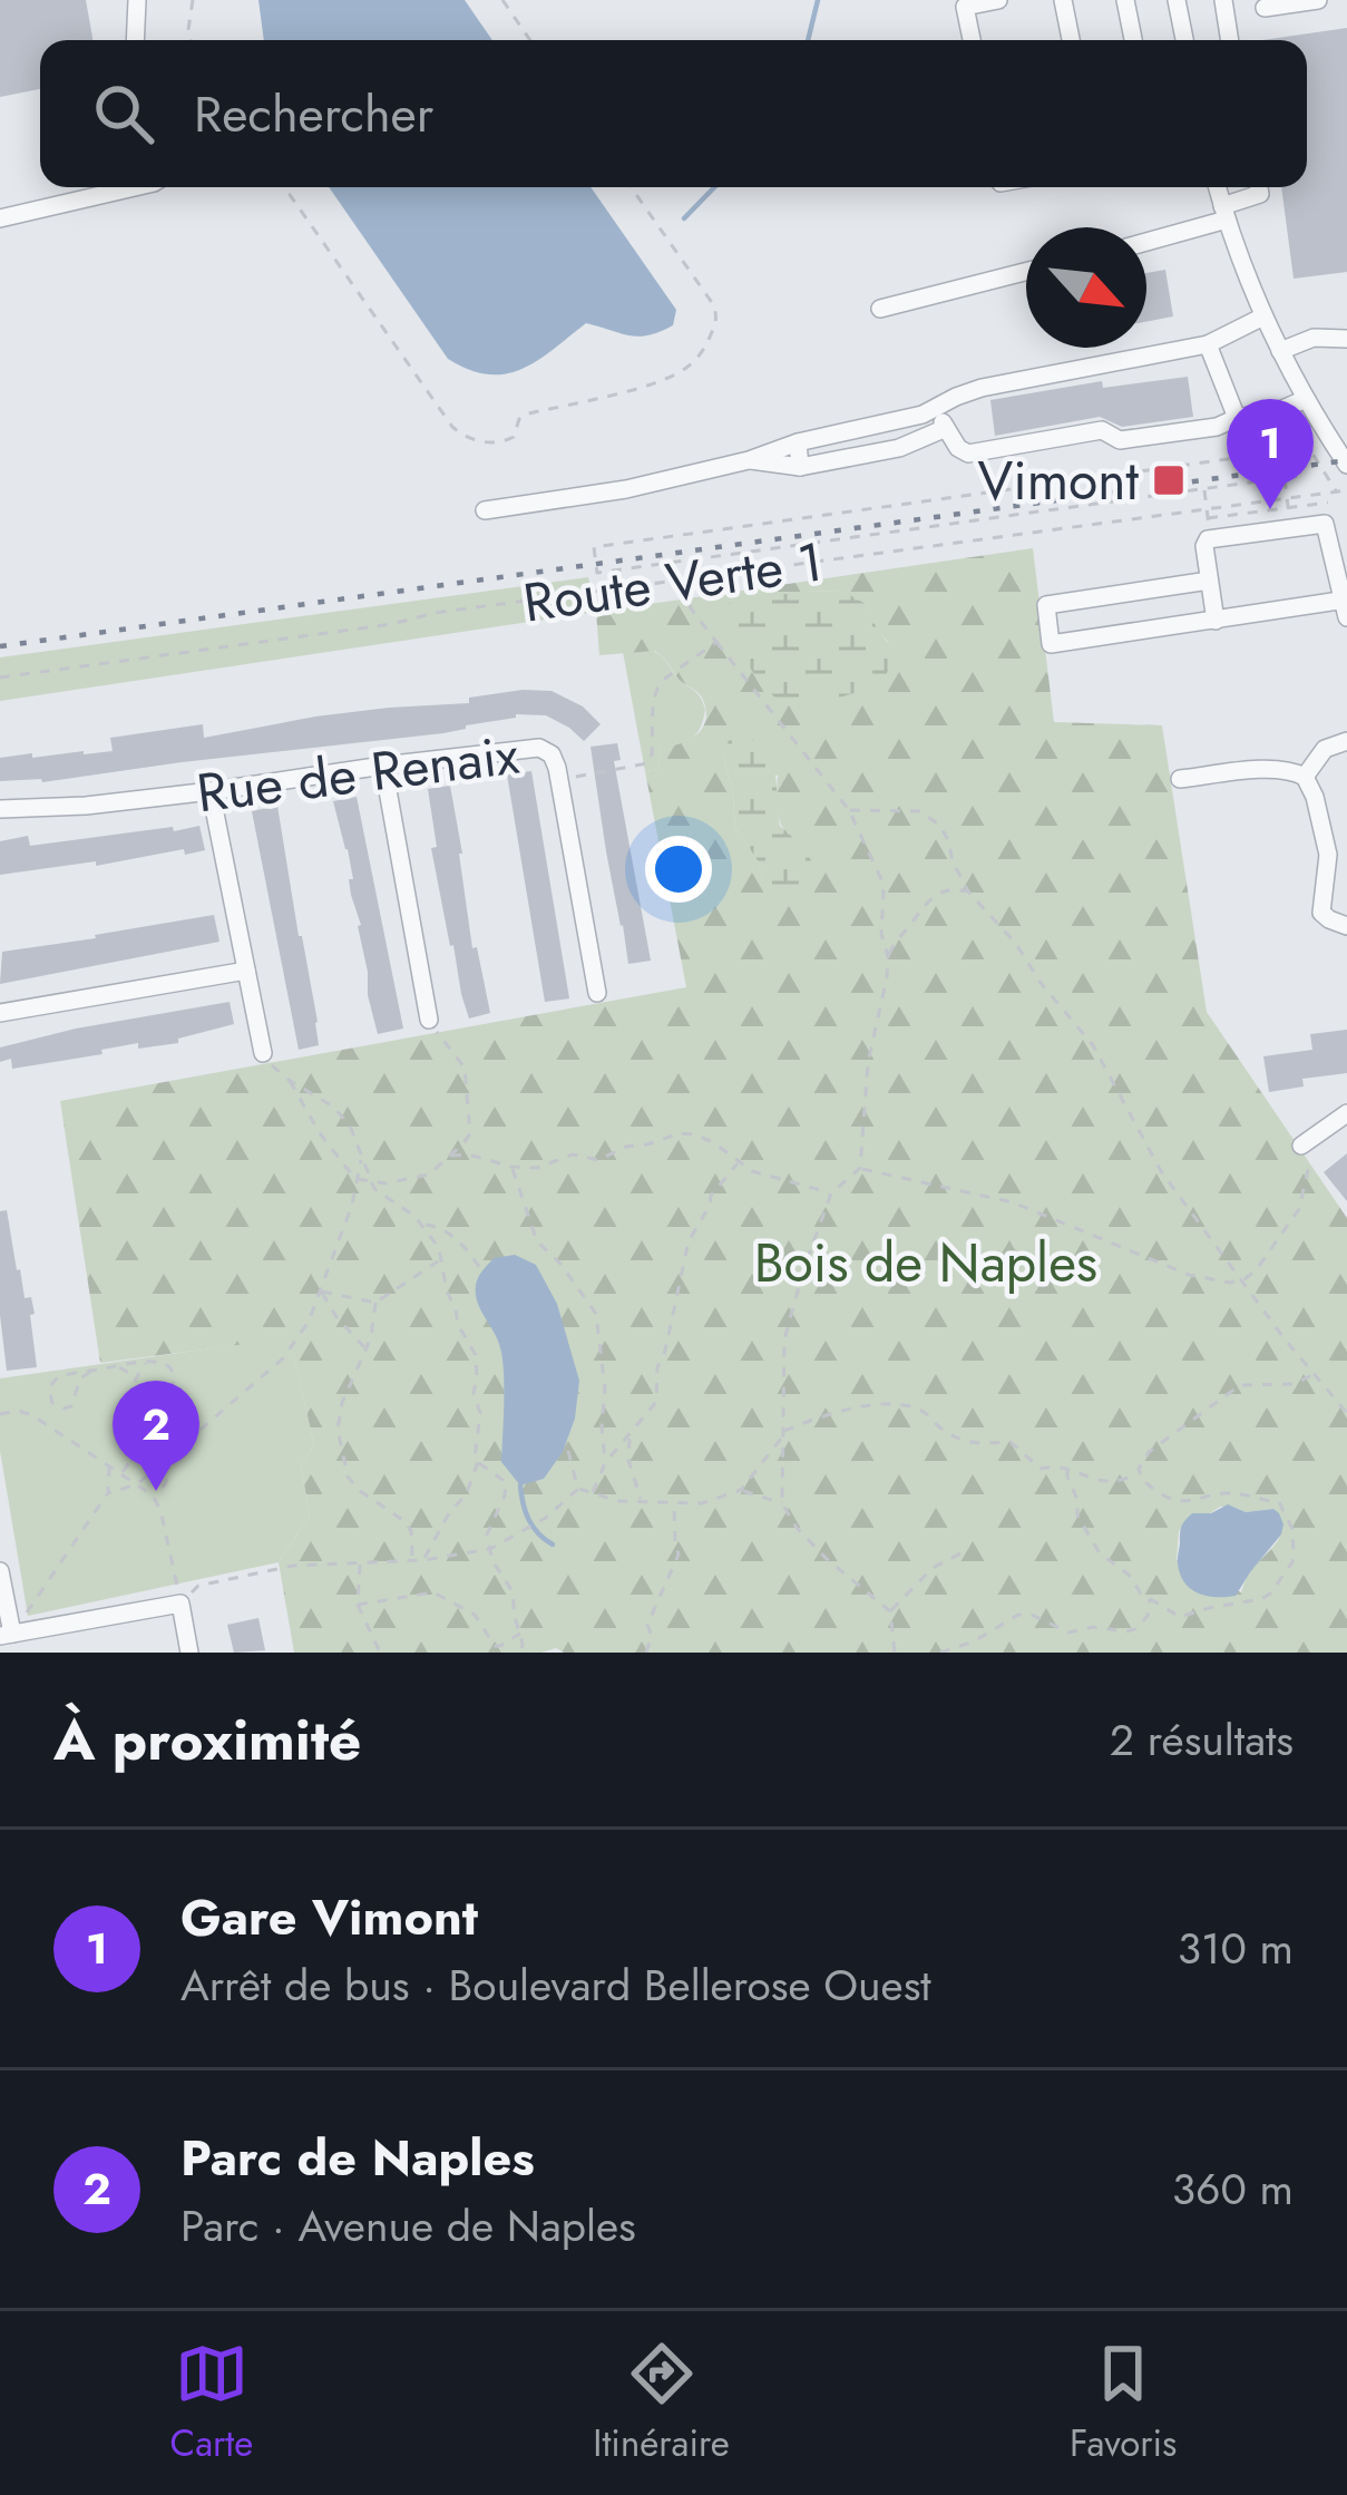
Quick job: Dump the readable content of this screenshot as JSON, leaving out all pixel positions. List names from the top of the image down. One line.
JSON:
{"streets":{"street":["Rue de Renaix"],"path":["Route Verte 1"]},"parks":["Bois de Naples"],"places":{"transit":["Vimont"]},"north":"bottom right","page":{"search":"Rechercher","pins":["1","2"],"heading":["À proximité","2 résultats"],"list":[{"mark":"1","name":"Gare Vimont","note":"Arrêt de bus · Boulevard Bellerose Ouest","value":"310 m"},{"mark":"2","name":"Parc de Naples","note":"Parc · Avenue de Naples","value":"360 m"}],"nav":["Carte","Itinéraire","Favoris"]}}
